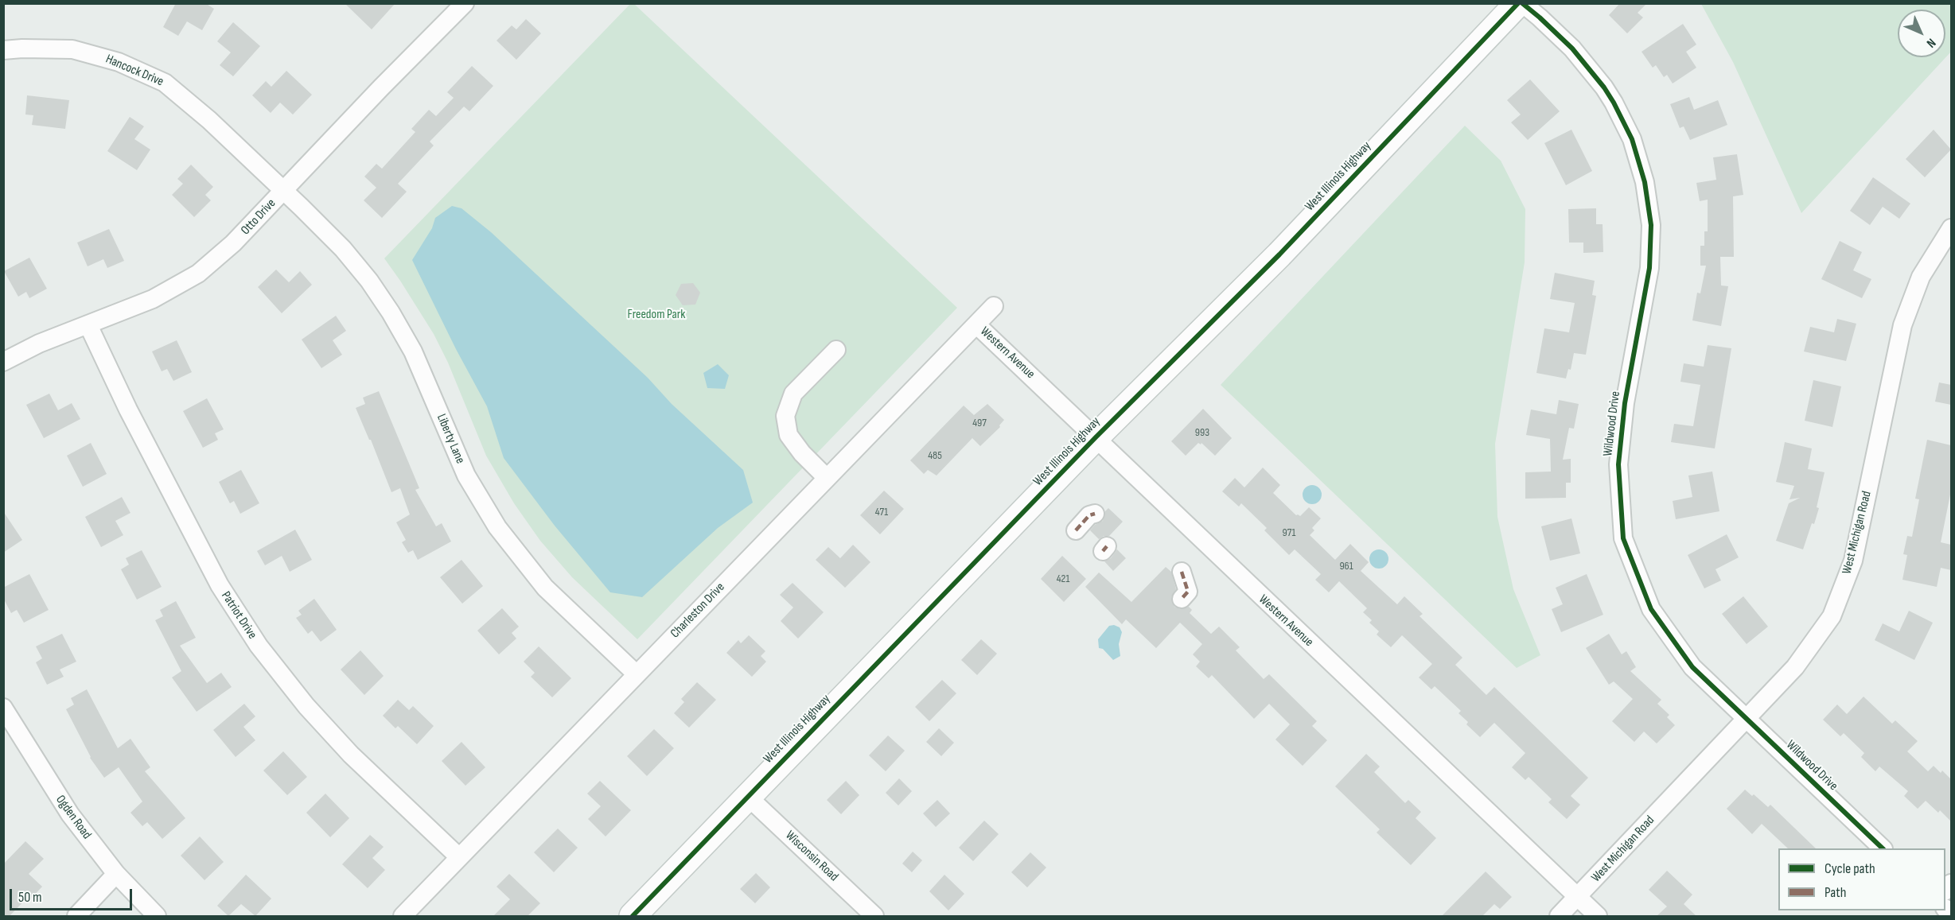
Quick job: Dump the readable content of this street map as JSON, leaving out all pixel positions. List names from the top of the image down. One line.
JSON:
{"streets":{"street":["Hancock Drive","West Illinois Highway","Otto Drive","Western Avenue","Wildwood Drive","Liberty Lane","West Michigan Road","Charleston Drive","Patriot Drive","Ogden Road","Wisconsin Road"]},"crossings":[["Hancock Drive","Otto Drive"],["Hancock Drive","Liberty Lane"],["West Illinois Highway","Western Avenue"],["West Illinois Highway","Wisconsin Road"],["Otto Drive","Liberty Lane"],["Otto Drive","Patriot Drive"],["Western Avenue","West Michigan Road"],["Western Avenue","Charleston Drive"],["Wildwood Drive","West Michigan Road"],["Liberty Lane","Charleston Drive"],["Charleston Drive","Patriot Drive"]],"parks":["Freedom Park"],"house_numbers":["497","993","485","471","971","961","421"],"legend":["Cycle path","Path"],"scale_bar":"50 m","north":"bottom right"}
